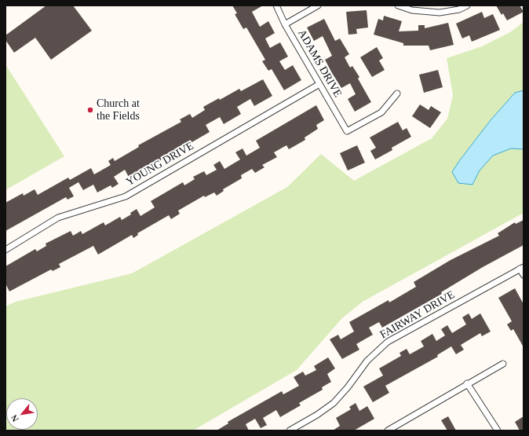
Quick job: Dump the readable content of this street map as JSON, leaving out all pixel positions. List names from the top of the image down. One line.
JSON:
{"streets":{"street":["ADAMS DRIVE","YOUNG DRIVE","FAIRWAY DRIVE"]},"crossings":[["ADAMS DRIVE","YOUNG DRIVE"]],"places":["Church at the Fields"],"north":"bottom left"}
